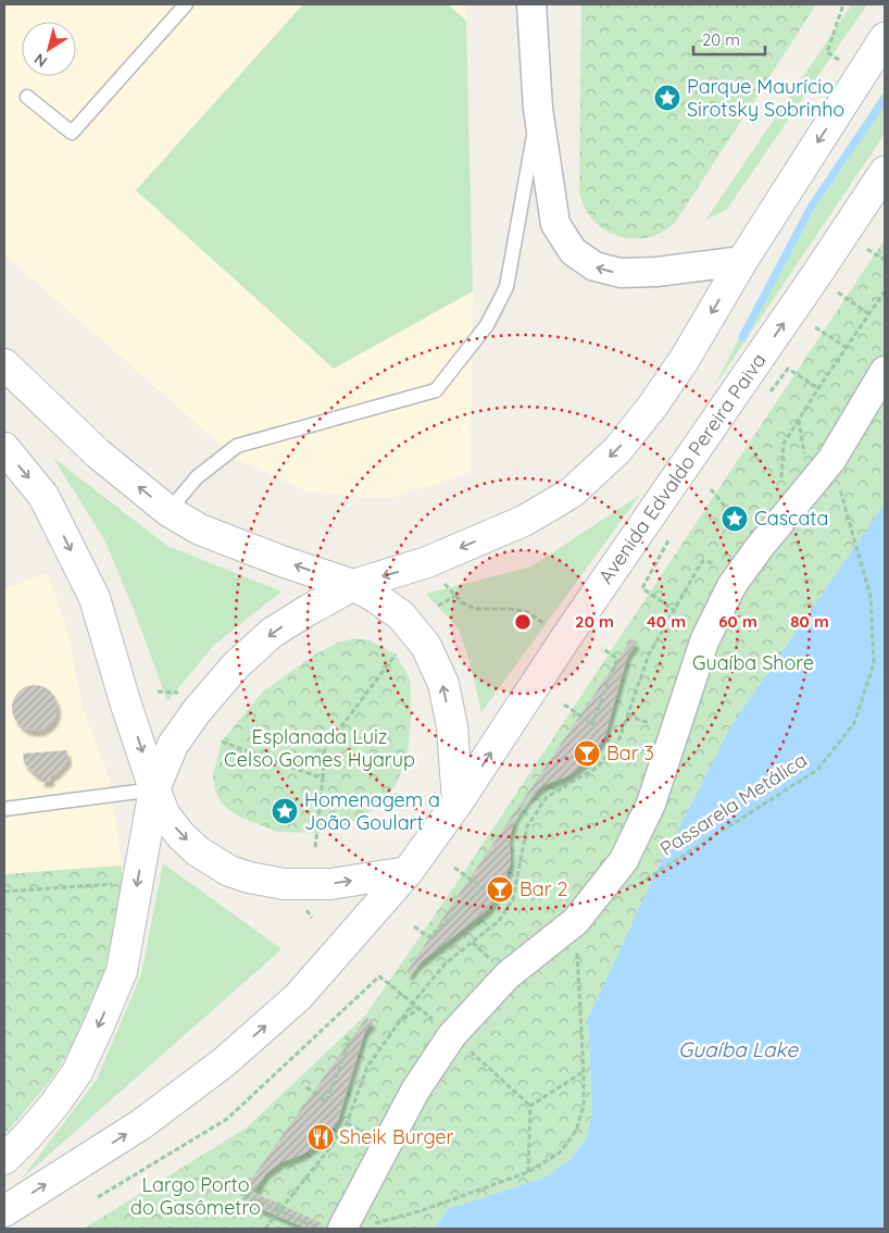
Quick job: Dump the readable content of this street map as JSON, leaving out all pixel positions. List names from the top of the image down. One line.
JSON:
{"streets":{"main road":["Avenida Edvaldo Pereira Paiva"],"path":["Passarela Metálica"]},"water":["Guaíba Lake"],"parks":["Guaíba Shore","Esplanada Luiz Celso Gomes Hyarup","Largo Porto do Gasômetro"],"places":{"place":["Parque Maurício Sirotsky Sobrinho","Cascata","Homenagem a João Goulart"],"bar":["Bar 3","Bar 2"],"restaurant":["Sheik Burger"]},"scale_bar":"20 m","north":"bottom left","rings":["20 m","40 m","60 m","80 m"]}
